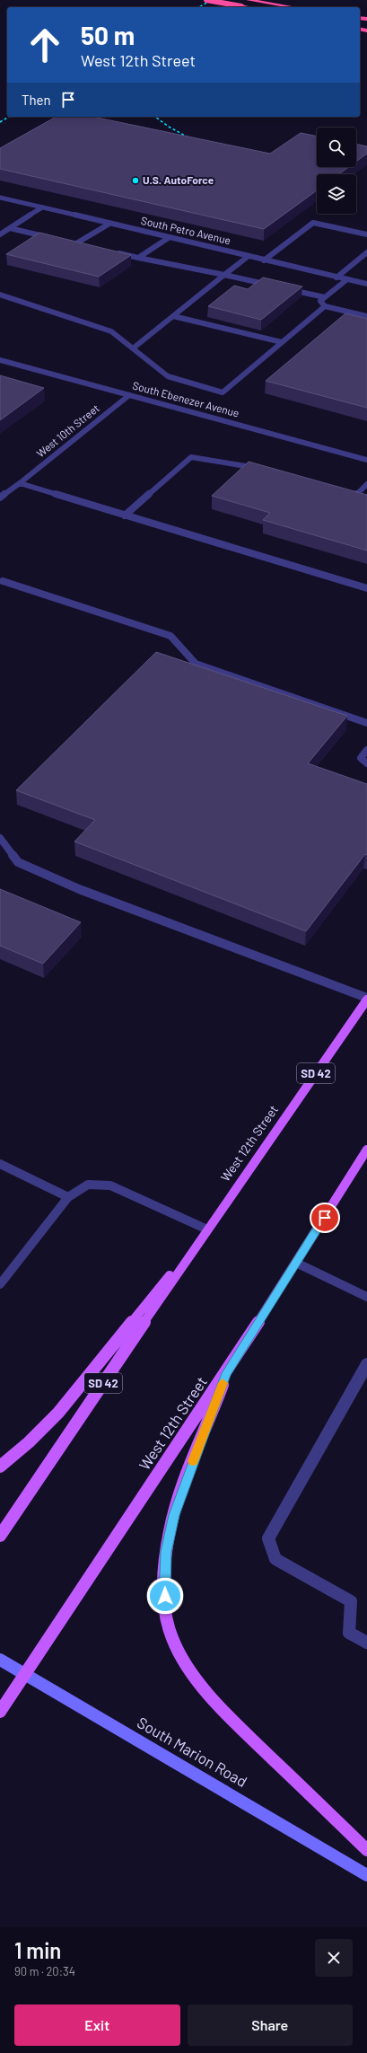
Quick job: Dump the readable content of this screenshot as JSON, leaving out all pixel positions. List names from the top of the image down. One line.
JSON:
{"streets":{"main road":["SD 42","West 12th Street","South Marion Road"],"street":["South Petro Avenue","South Ebenezer Avenue","West 10th Street"]},"crossings":[["South Ebenezer Avenue","West 10th Street"],["West 12th Street","South Marion Road"]],"places":["U.S. AutoForce"],"page":{"turn":["50 m","West 12th Street"],"then":"Then","heading":["1 min","90 m · 20:34"],"buttons":["Exit","Share"]}}
